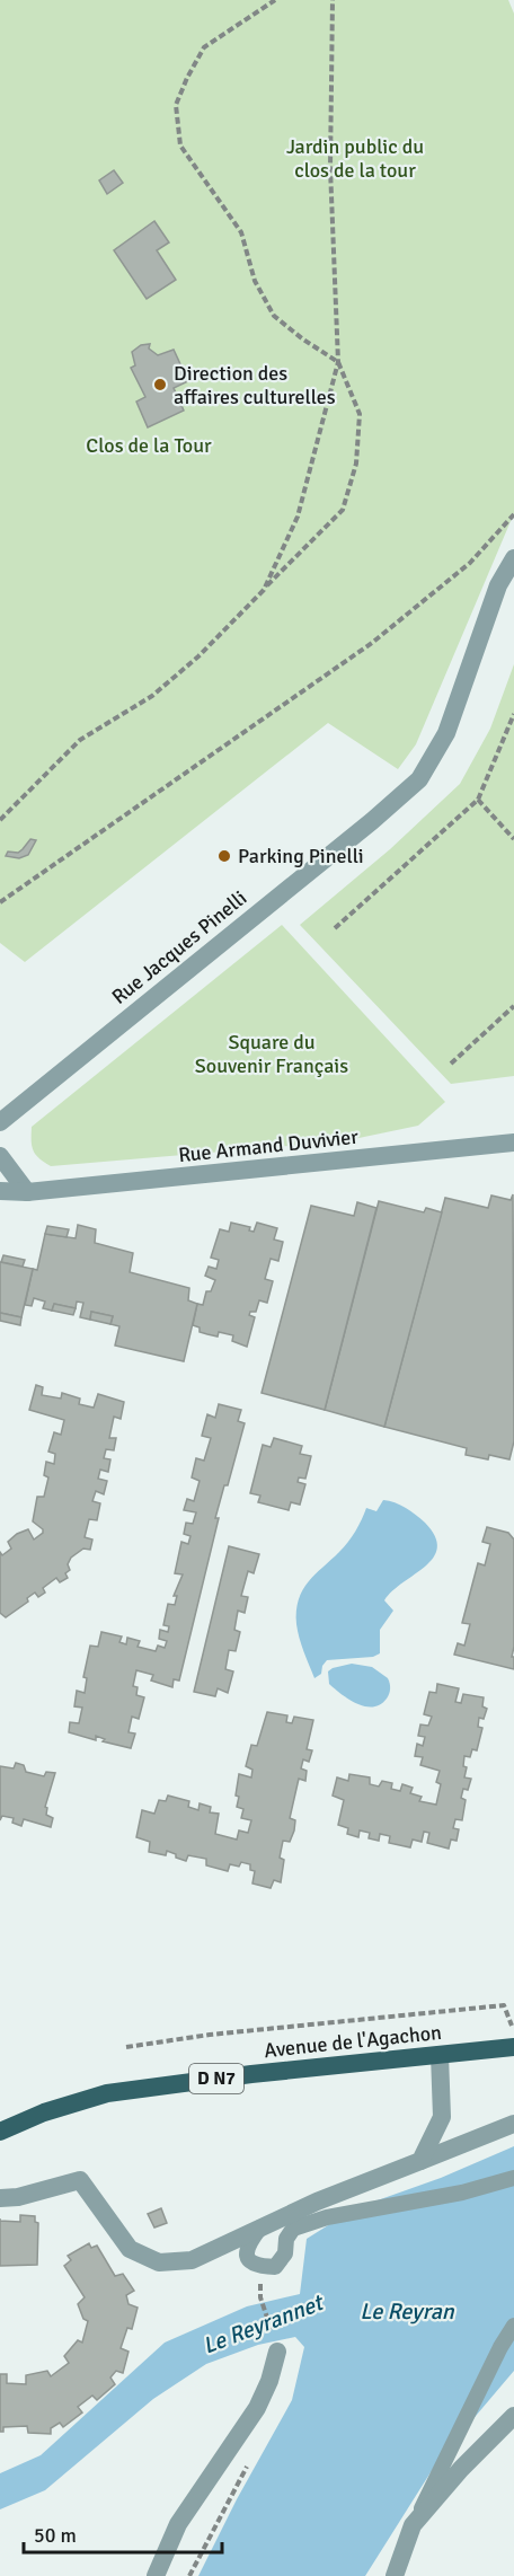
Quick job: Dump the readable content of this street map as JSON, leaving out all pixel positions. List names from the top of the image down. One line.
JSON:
{"streets":{"main road":["Avenue de l'Agachon","D N7"],"street":["Rue Jacques Pinelli","Rue Armand Duvivier"]},"water":["Le Reyran","Le Reyrannet"],"parks":["Jardin public du clos de la tour","Clos de la Tour","Square du Souvenir Français"],"places":["Direction des affaires culturelles","Parking Pinelli"],"scale_bar":"50 m"}
